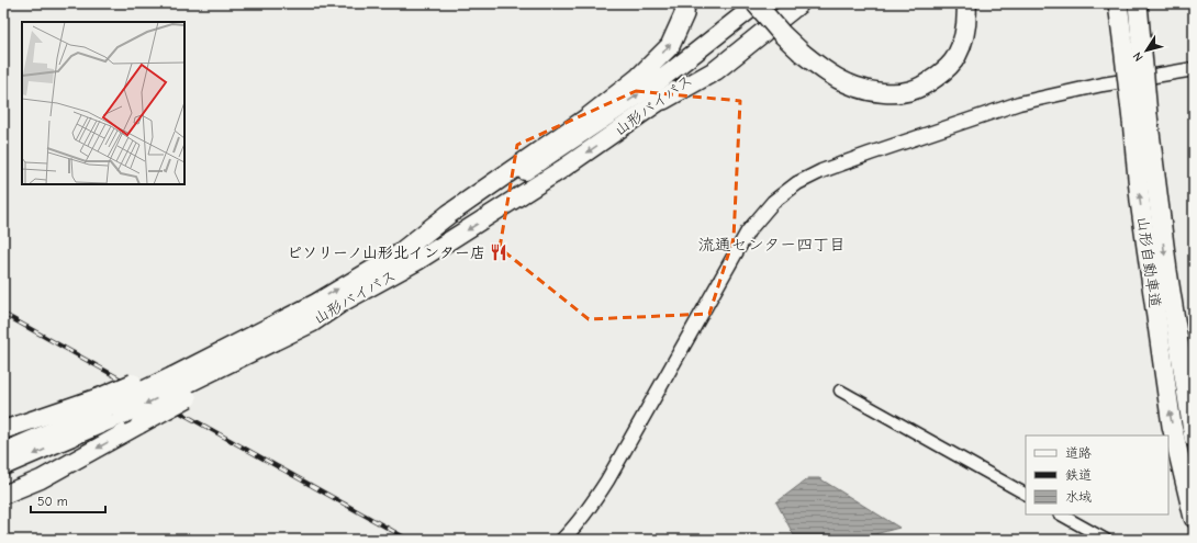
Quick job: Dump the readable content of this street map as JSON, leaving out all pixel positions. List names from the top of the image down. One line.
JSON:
{"streets":{"highway":["山形バイパス","山形自動車道"]},"districts":["流通センター四丁目"],"places":{"restaurant":["ピソリーノ山形北インター店"]},"legend":["道路","鉄道","水域"],"scale_bar":"50 m","north":"bottom left"}
